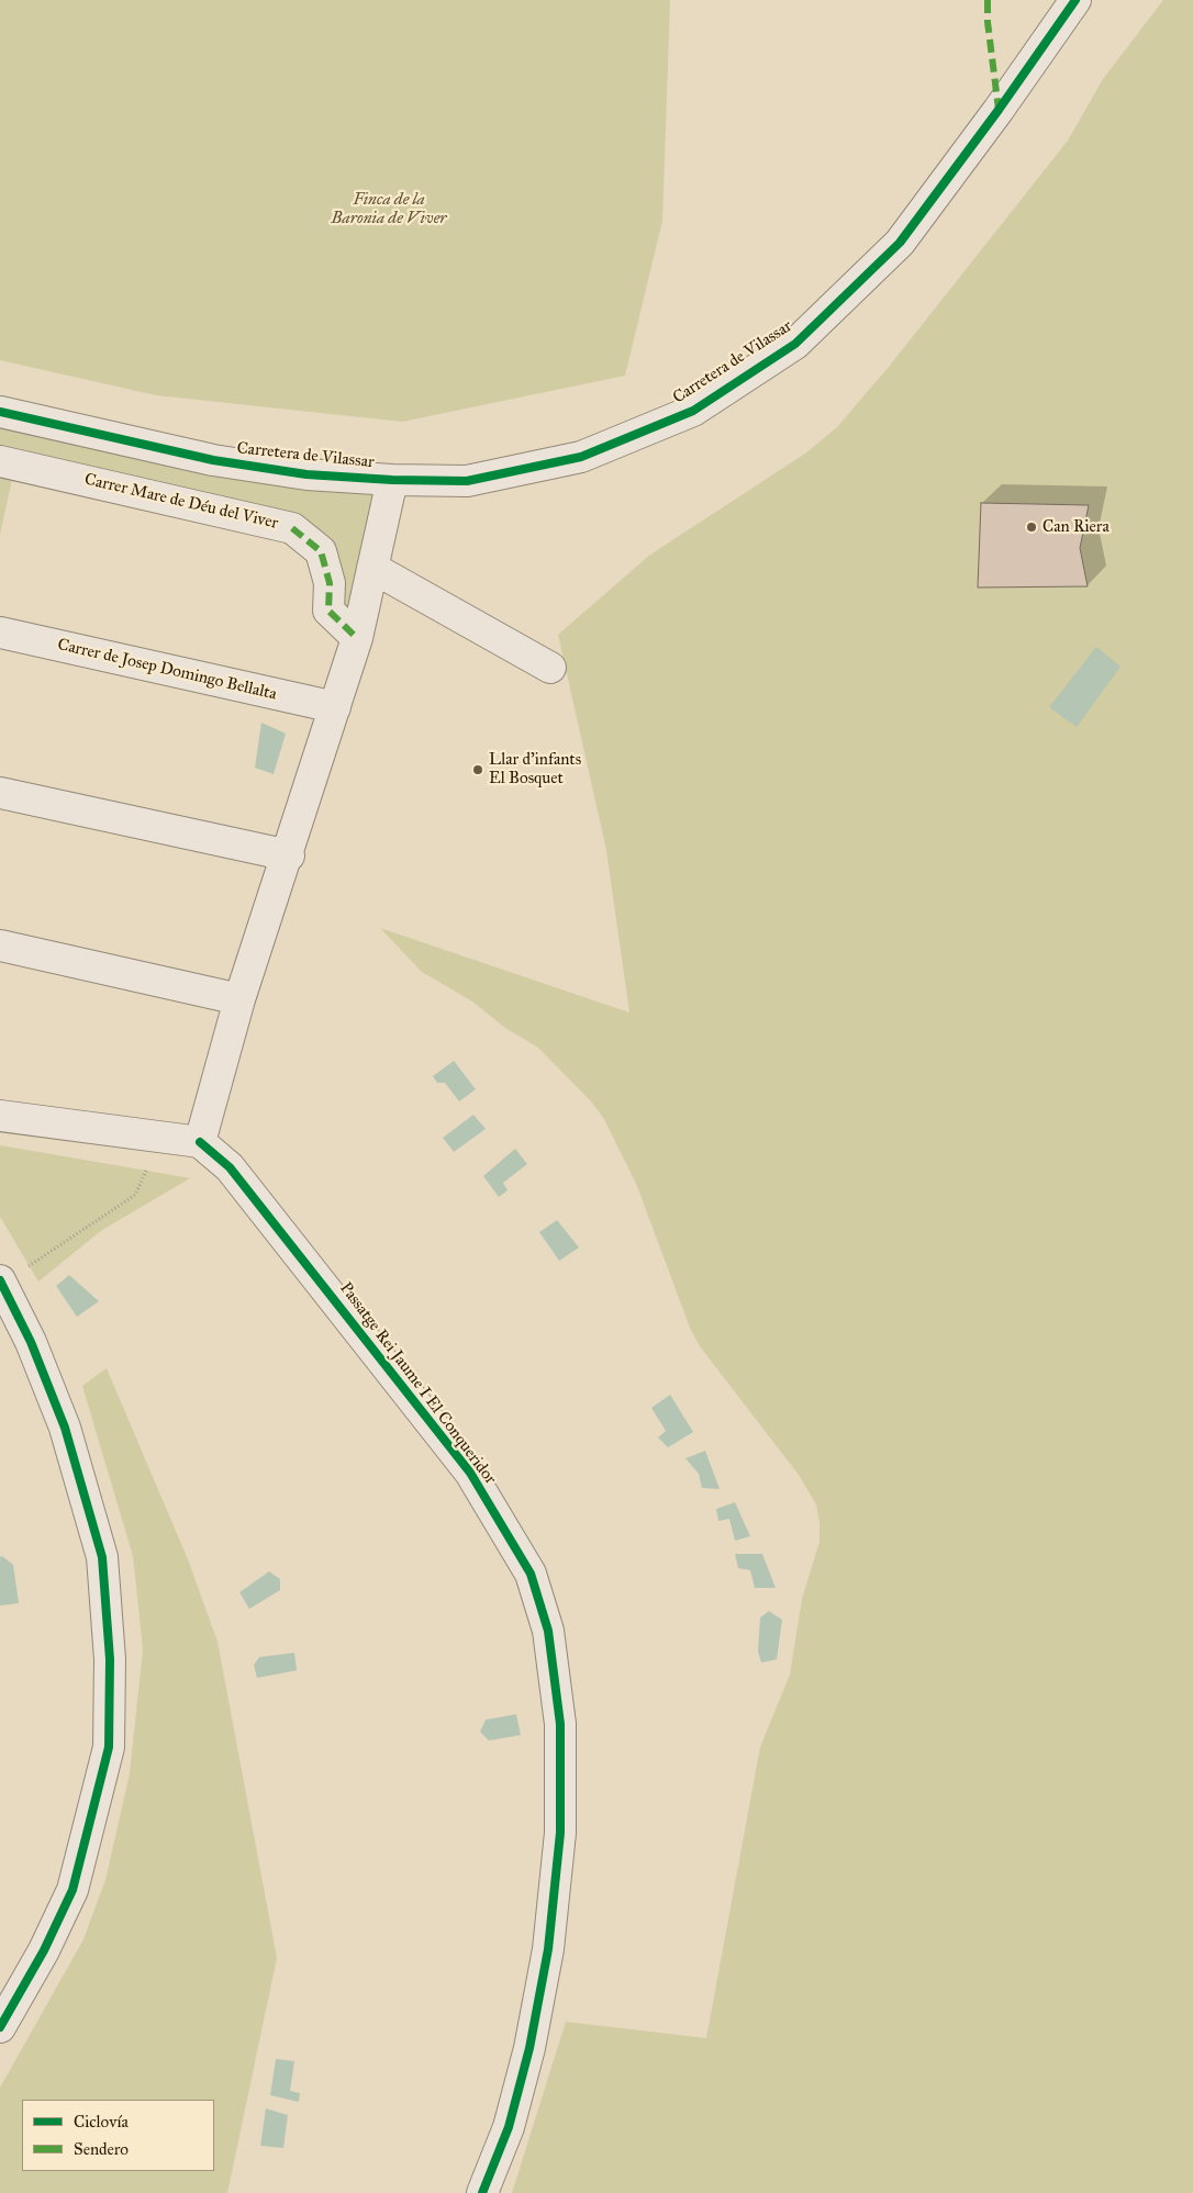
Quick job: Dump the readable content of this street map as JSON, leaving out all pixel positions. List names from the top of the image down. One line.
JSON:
{"streets":{"street":["Carretera de Vilassar","Carrer Mare de Déu del Viver","Carrer de Josep Domingo Bellalta","Passatge Rei Jaume I El Conqueridor"]},"parks":["Finca de la Baronia de Viver"],"places":["Can Riera","Llar d'infants El Bosquet"],"legend":["Ciclovía","Sendero"]}
